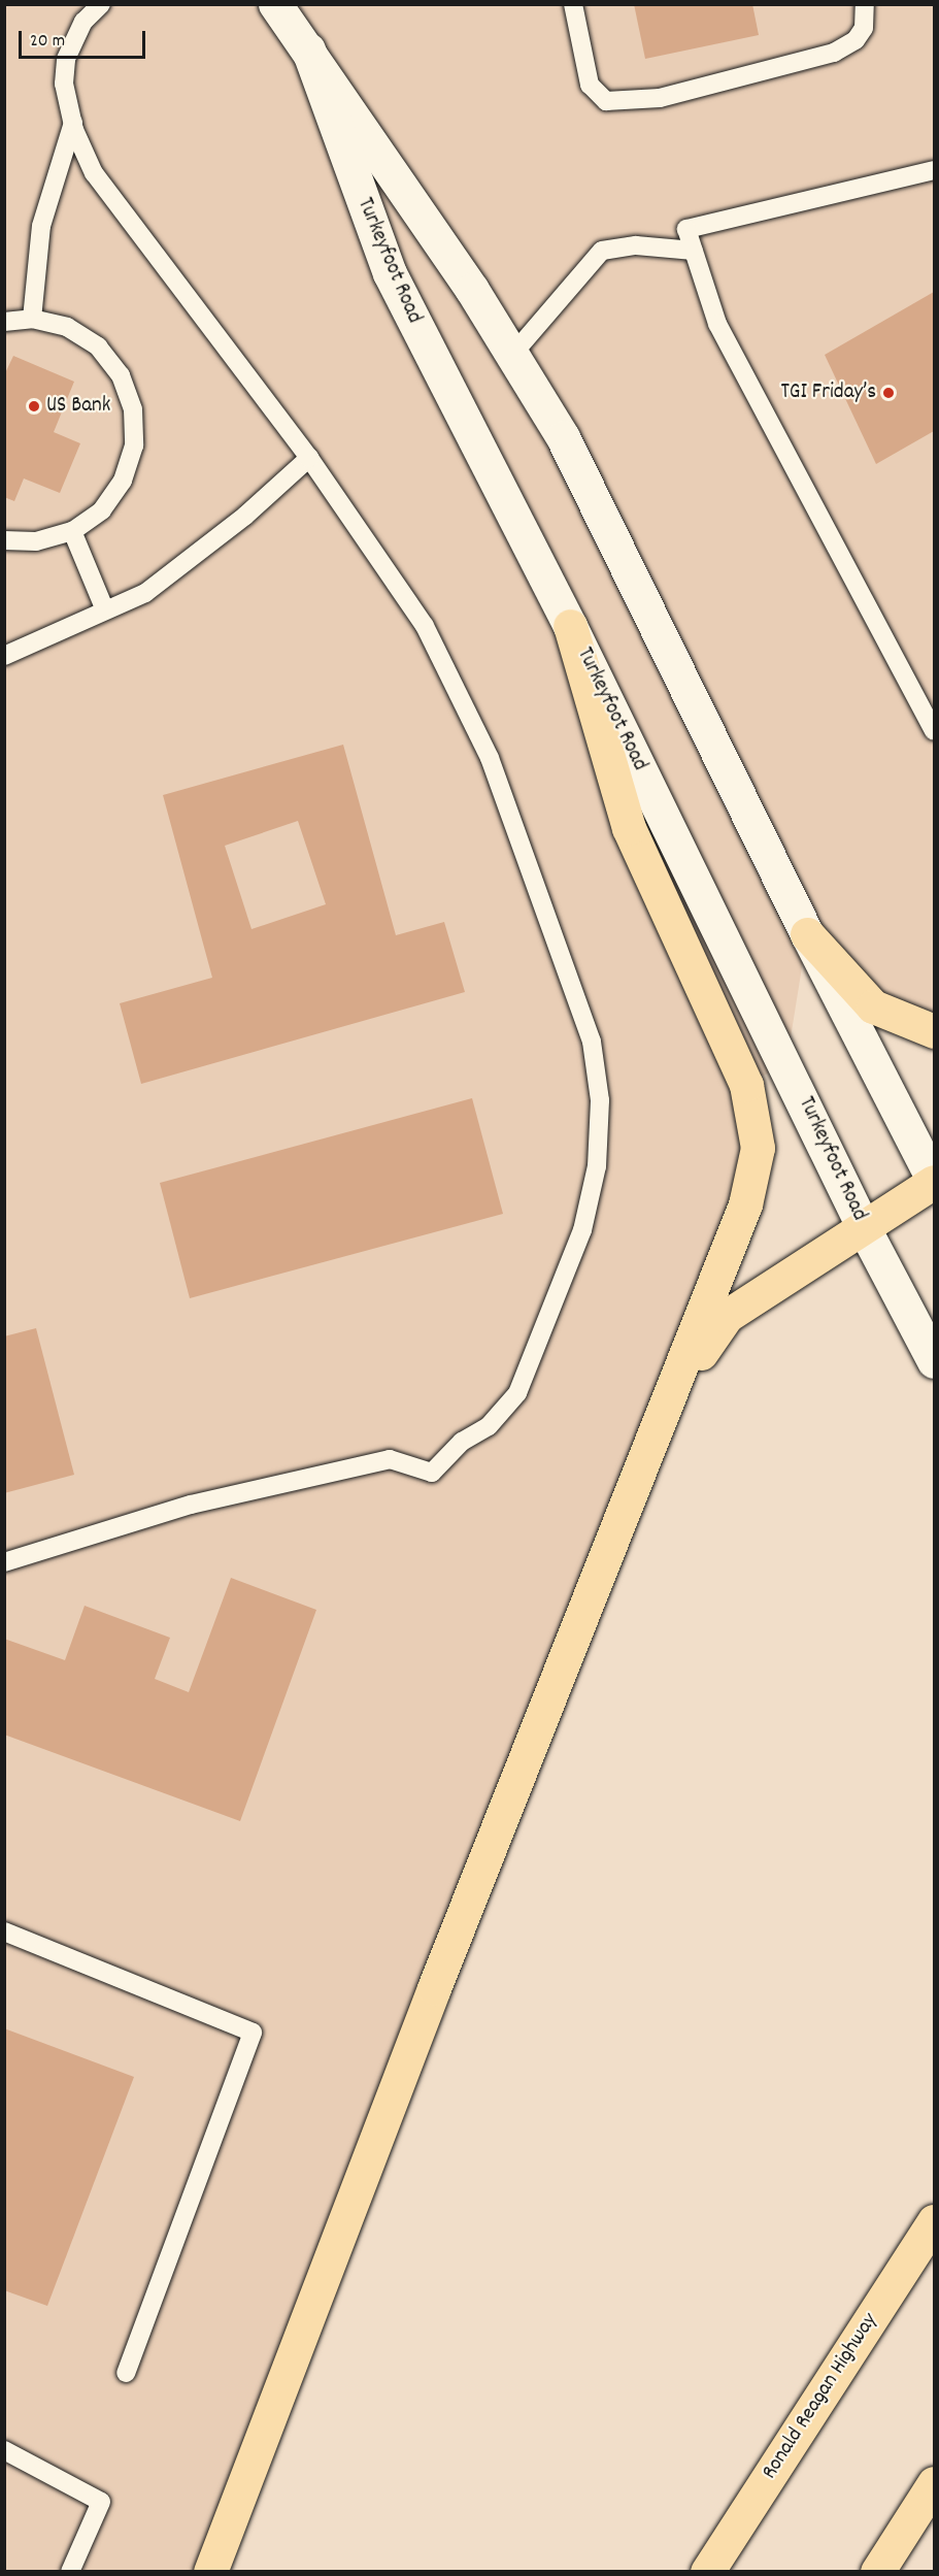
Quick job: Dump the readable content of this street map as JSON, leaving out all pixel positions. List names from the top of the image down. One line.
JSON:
{"streets":{"highway":["Ronald Reagan Highway"],"main road":["Turkeyfoot Road"]},"places":["TGI Friday’s","US Bank"],"scale_bar":"20 m"}
